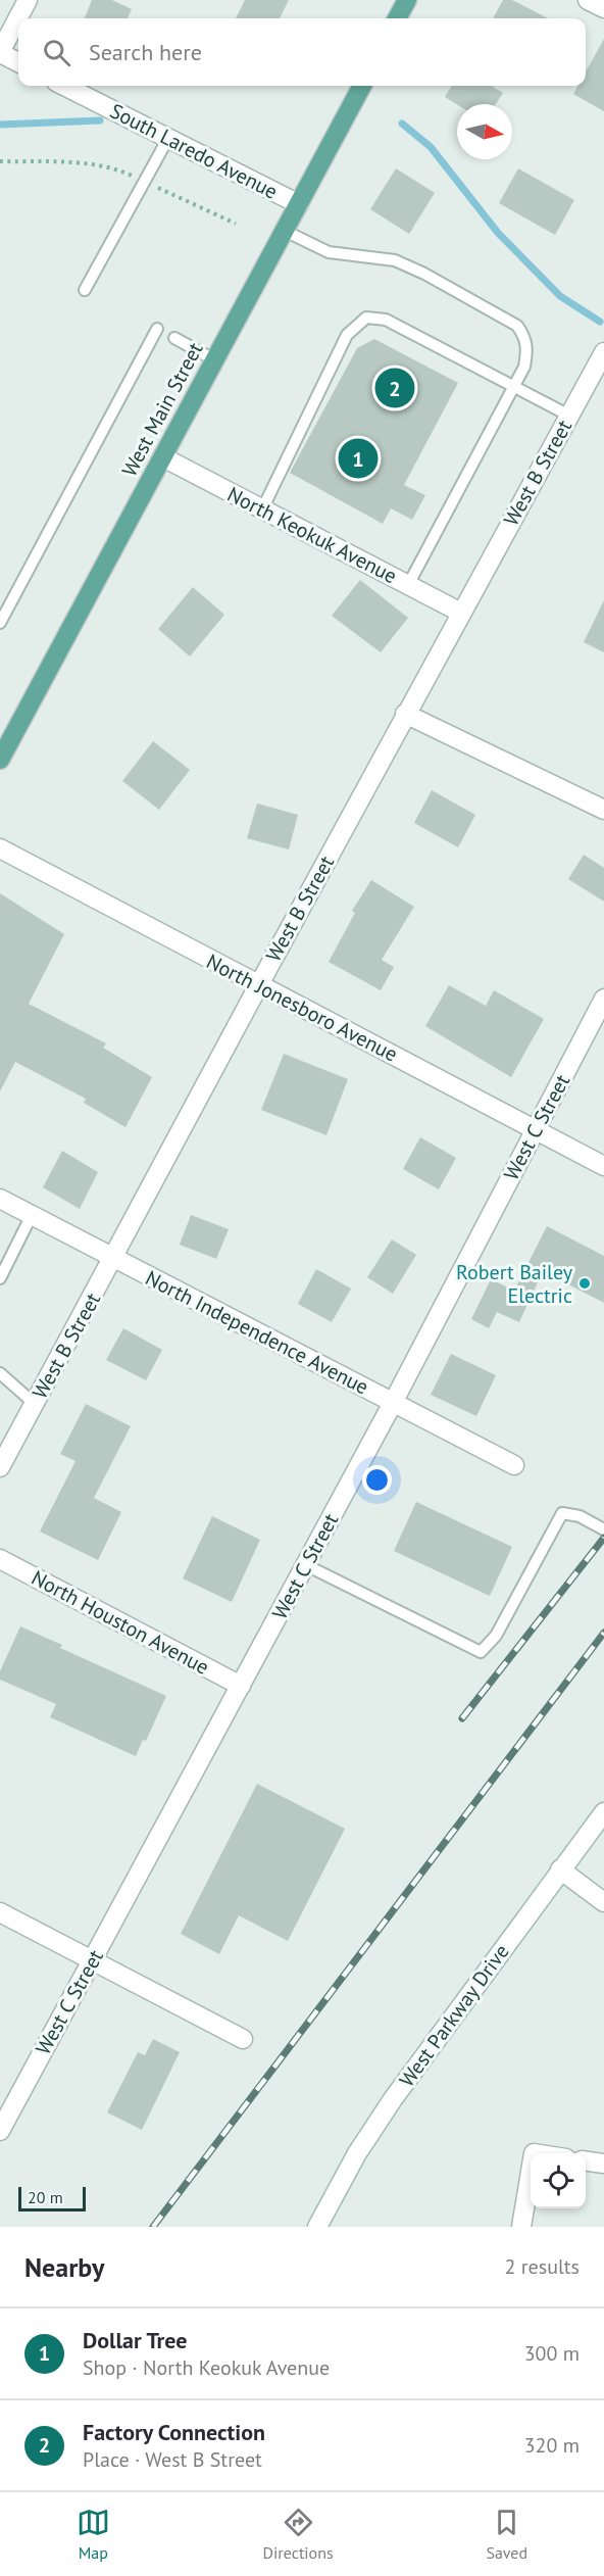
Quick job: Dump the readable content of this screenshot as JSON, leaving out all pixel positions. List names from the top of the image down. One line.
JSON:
{"streets":{"main road":["West Main Street"],"street":["South Laredo Avenue","West B Street","North Keokuk Avenue","North Jonesboro Avenue","West C Street","North Independence Avenue","North Houston Avenue","West Parkway Drive"]},"crossings":[["South Laredo Avenue","West Main Street"],["West Main Street","North Keokuk Avenue"],["West B Street","North Keokuk Avenue"],["West B Street","North Jonesboro Avenue"],["West B Street","North Independence Avenue"],["North Jonesboro Avenue","West C Street"],["West C Street","North Independence Avenue"],["West C Street","North Houston Avenue"]],"places":["Robert Bailey Electric"],"scale_bar":"20 m","north":"right","page":{"search":"Search here","pins":["2","1"],"scale":"20 m","heading":["Nearby","2 results"],"list":[{"mark":"1","name":"Dollar Tree","note":"Shop · North Keokuk Avenue","value":"300 m"},{"mark":"2","name":"Factory Connection","note":"Place · West B Street","value":"320 m"}],"nav":["Map","Directions","Saved"]}}
